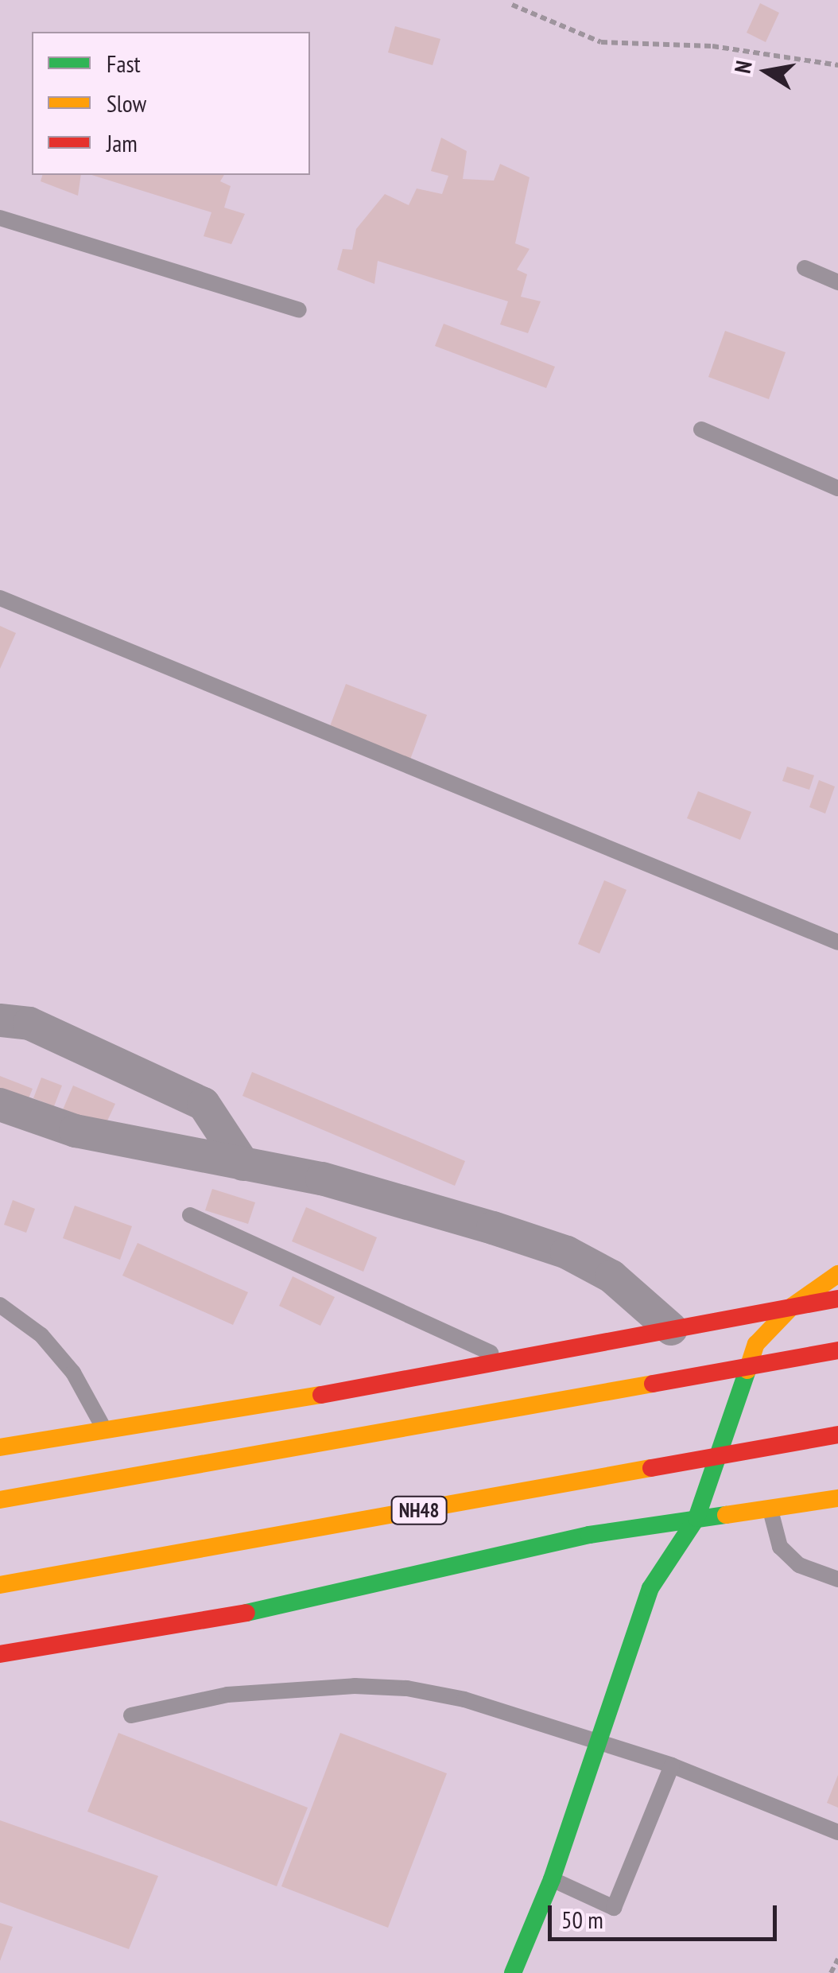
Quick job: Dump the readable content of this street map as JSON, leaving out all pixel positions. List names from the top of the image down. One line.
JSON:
{"streets":{"main road":["NH48"]},"legend":["Fast","Slow","Jam"],"scale_bar":"50 m","north":"left"}
